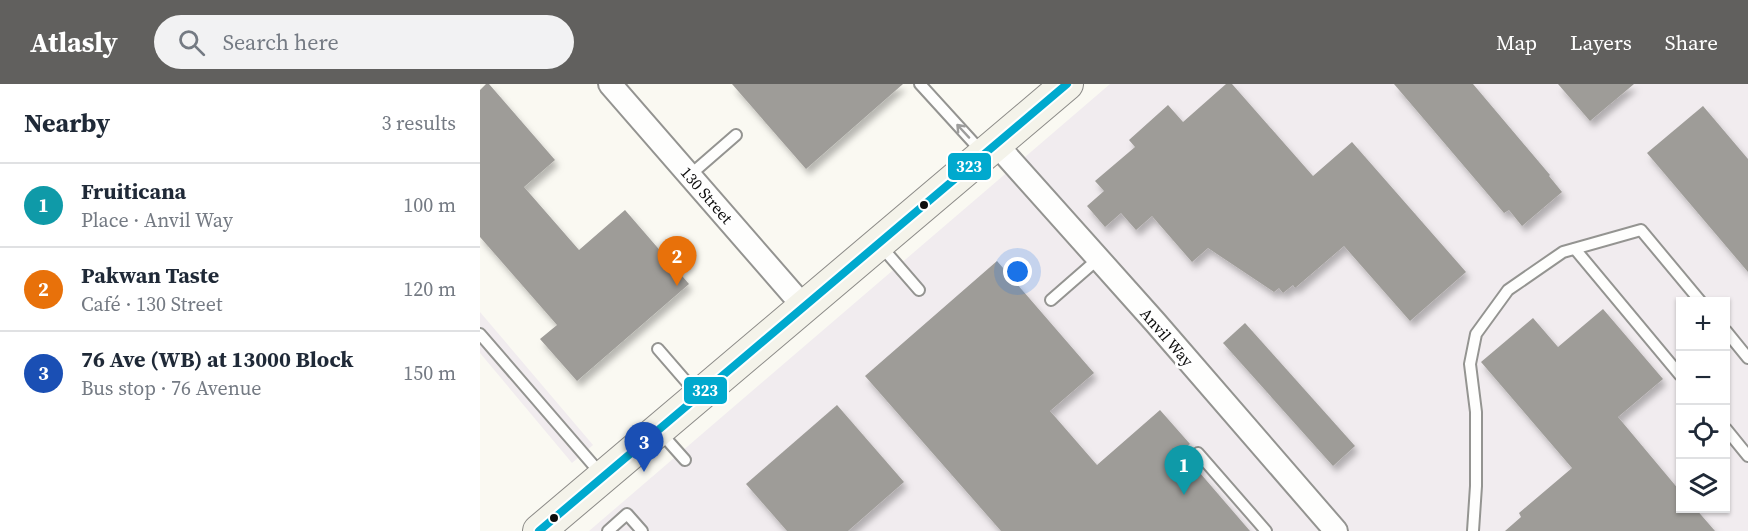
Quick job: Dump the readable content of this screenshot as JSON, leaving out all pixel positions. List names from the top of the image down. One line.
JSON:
{"streets":{"street":["130 Street","Anvil Way"]},"lines":["transit line 323"],"page":{"header":"Atlasly","search":"Search here","nav":["Map","Layers","Share"],"heading":["Nearby","3 results"],"list":[{"mark":"1","name":"Fruiticana","note":"Place · Anvil Way","value":"100 m"},{"mark":"2","name":"Pakwan Taste","note":"Café · 130 Street","value":"120 m"},{"mark":"3","name":"76 Ave (WB) at 13000 Block","note":"Bus stop · 76 Avenue","value":"150 m"}],"pins":["2","3","1"],"map_buttons":["+","−"]}}
